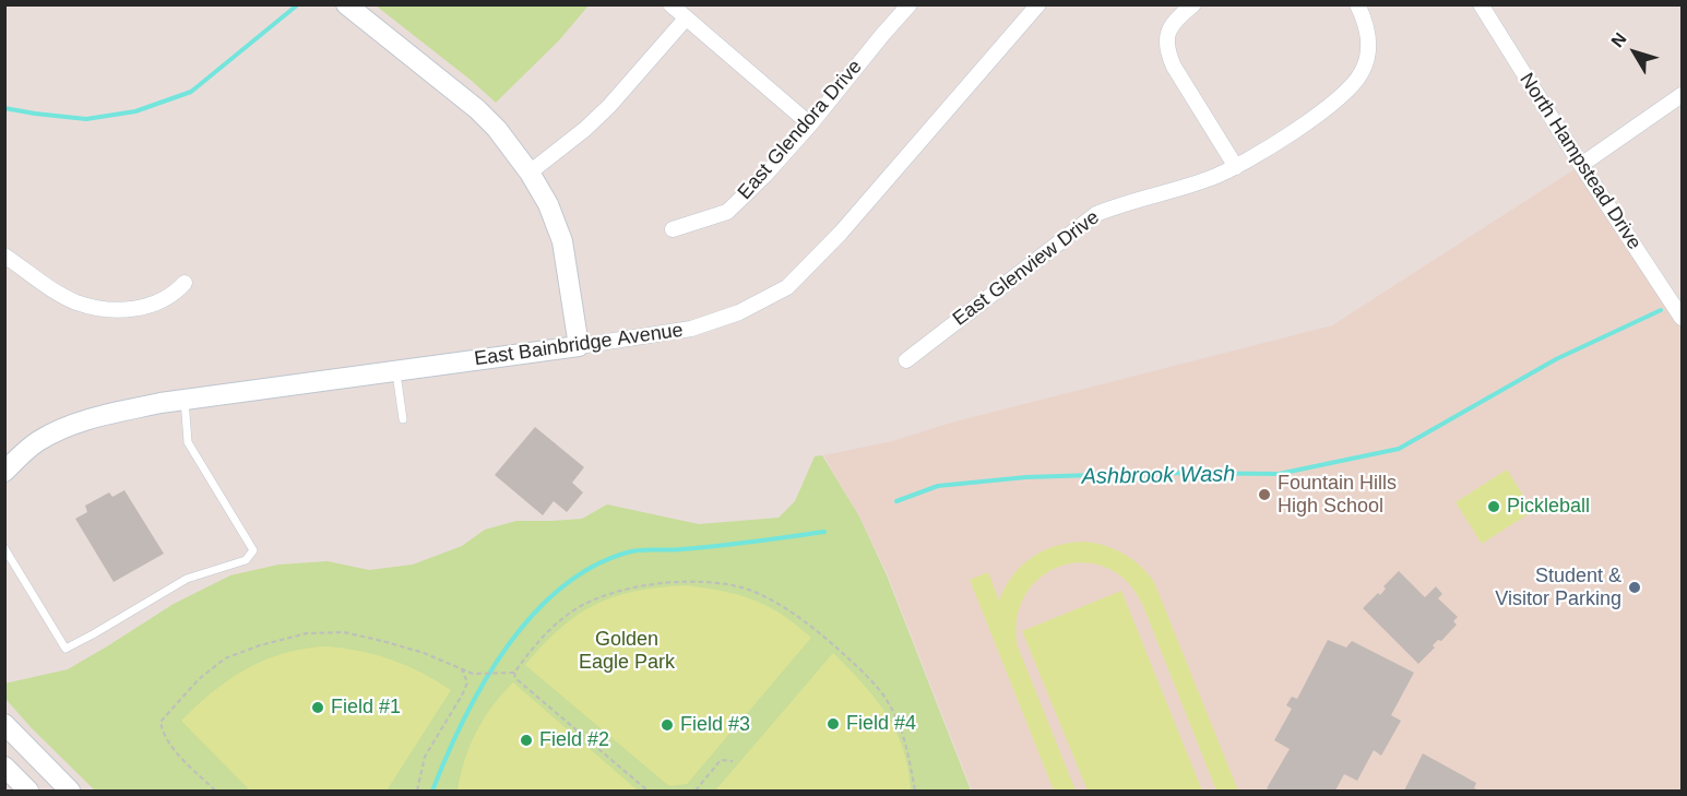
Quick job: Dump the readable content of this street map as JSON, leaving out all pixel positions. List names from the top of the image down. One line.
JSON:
{"streets":{"street":["East Glendora Drive","North Hampstead Drive","East Glenview Drive","East Bainbridge Avenue"]},"water":["Ashbrook Wash"],"parks":["Golden Eagle Park"],"places":["Fountain Hills High School","Pickleball","Student & Visitor Parking","Field #1","Field #4","Field #3","Field #2"],"north":"top left"}
